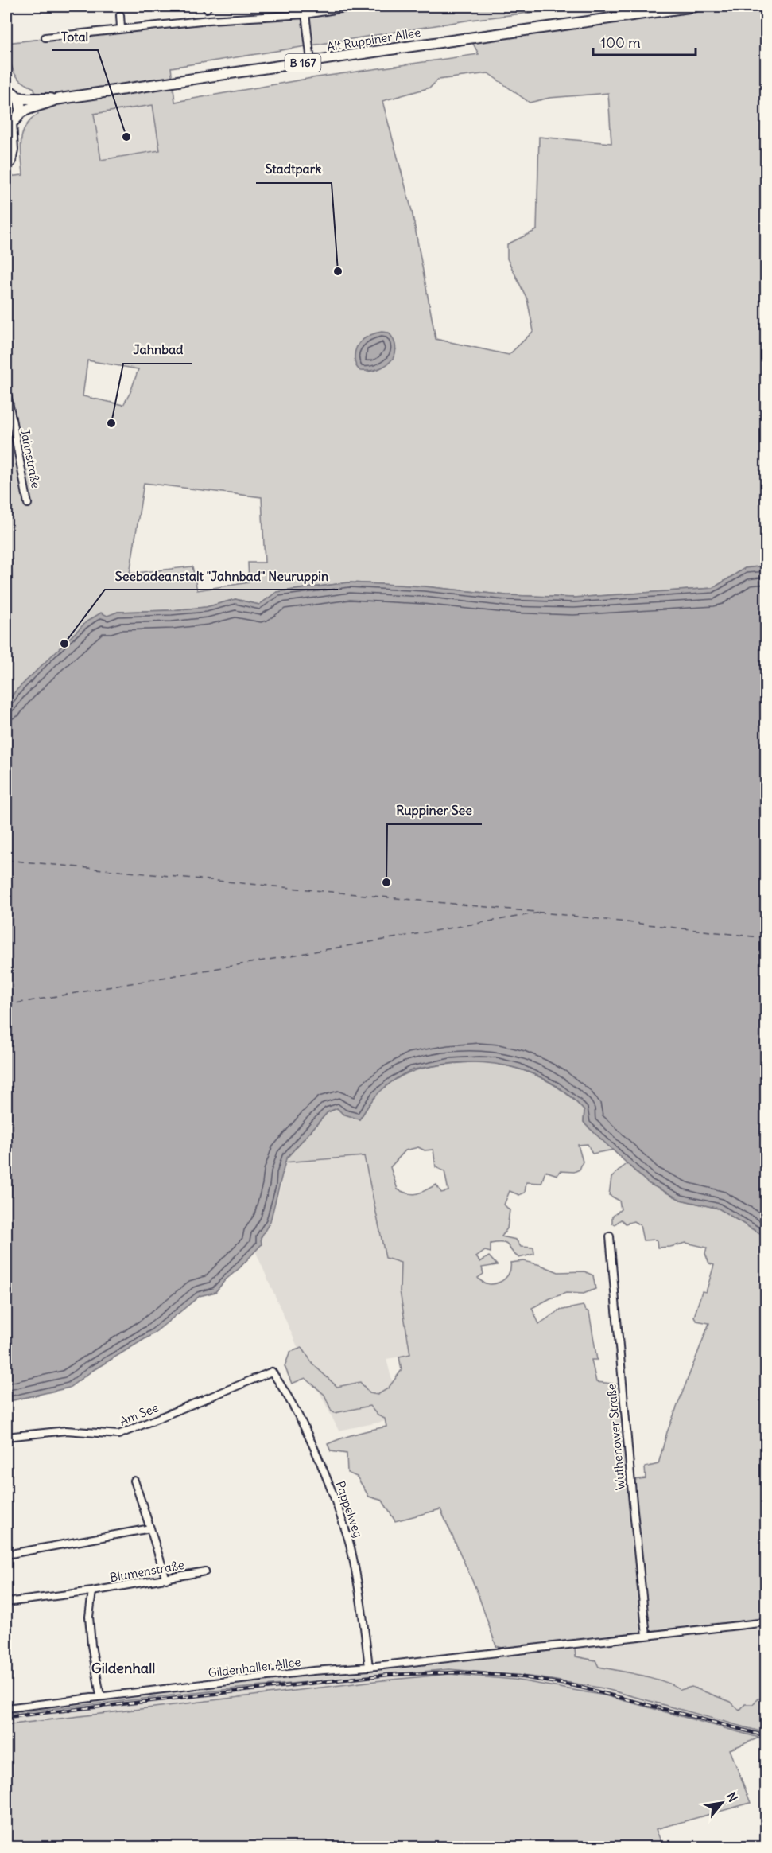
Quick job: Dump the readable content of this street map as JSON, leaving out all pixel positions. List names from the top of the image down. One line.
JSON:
{"streets":{"main road":["Alt Ruppiner Allee","B 167"],"street":["Jahnstraße","Am See","Wuthenower Straße","Pappelweg","Blumenstraße","Gildenhaller Allee"]},"crossings":[["Am See","Pappelweg"],["Wuthenower Straße","Gildenhaller Allee"],["Pappelweg","Gildenhaller Allee"]],"districts":["Gildenhall"],"places":["Total","Stadtpark","Jahnbad","Seebadeanstalt \"Jahnbad\" Neuruppin","Ruppiner See"],"scale_bar":"100 m","north":"top right"}
